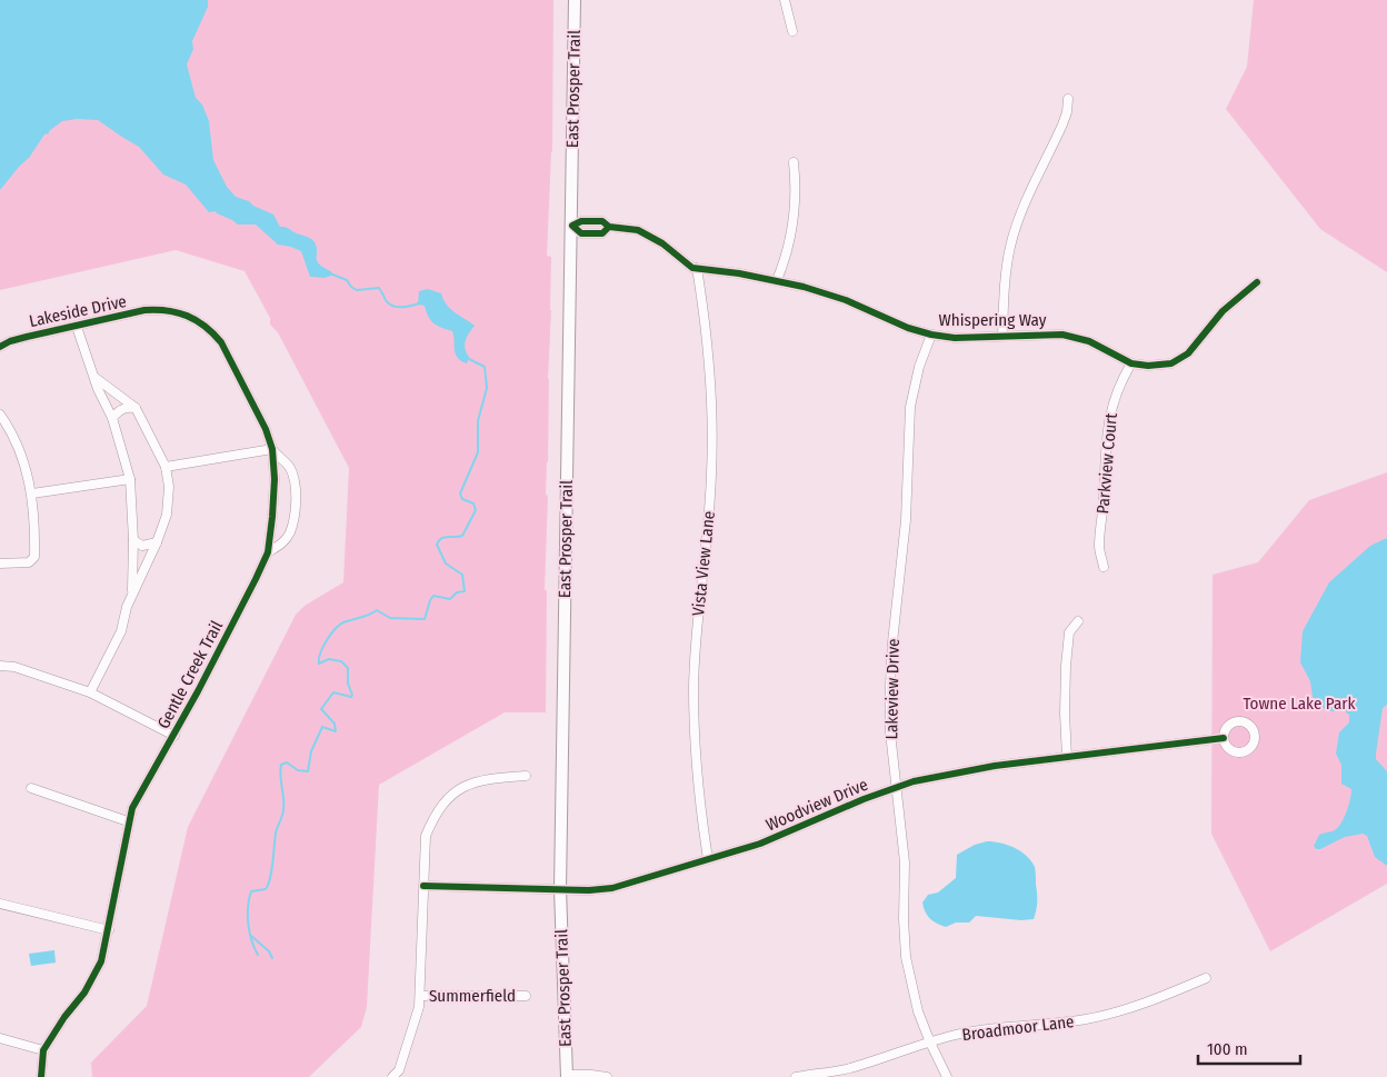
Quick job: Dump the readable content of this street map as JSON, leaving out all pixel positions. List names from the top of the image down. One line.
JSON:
{"streets":{"main road":["East Prosper Trail"],"street":["Lakeside Drive","Whispering Way","Parkview Court","Vista View Lane","Gentle Creek Trail","Lakeview Drive","Woodview Drive","Summerfield","Broadmoor Lane"]},"crossings":[["East Prosper Trail","Whispering Way"],["East Prosper Trail","Woodview Drive"],["Lakeside Drive","Gentle Creek Trail"],["Whispering Way","Parkview Court"],["Whispering Way","Vista View Lane"],["Whispering Way","Lakeview Drive"],["Vista View Lane","Woodview Drive"],["Lakeview Drive","Woodview Drive"],["Lakeview Drive","Broadmoor Lane"]],"parks":["Towne Lake Park"],"scale_bar":"100 m"}
